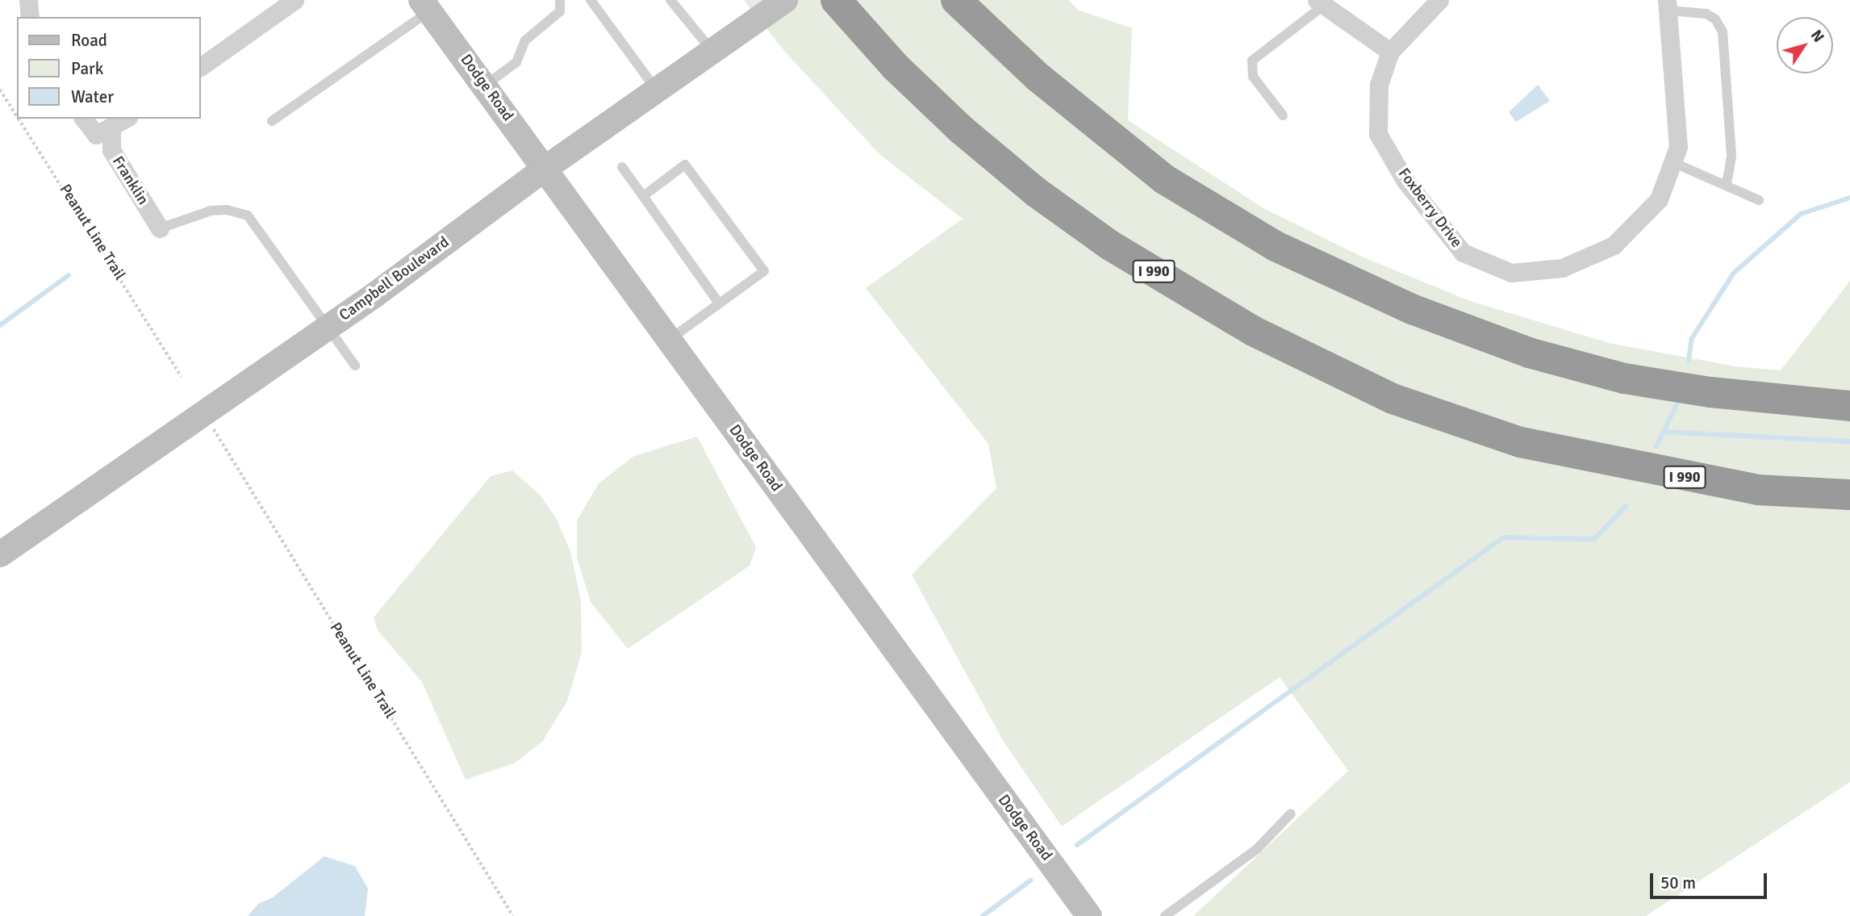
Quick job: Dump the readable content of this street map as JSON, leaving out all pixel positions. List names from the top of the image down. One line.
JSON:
{"streets":{"highway":["I 990"],"street":["Dodge Road","Franklin","Foxberry Drive","Campbell Boulevard"],"path":["Peanut Line Trail"]},"crossings":[["Dodge Road","Campbell Boulevard"]],"legend":["Road","Park","Water"],"scale_bar":"50 m","north":"top right"}
